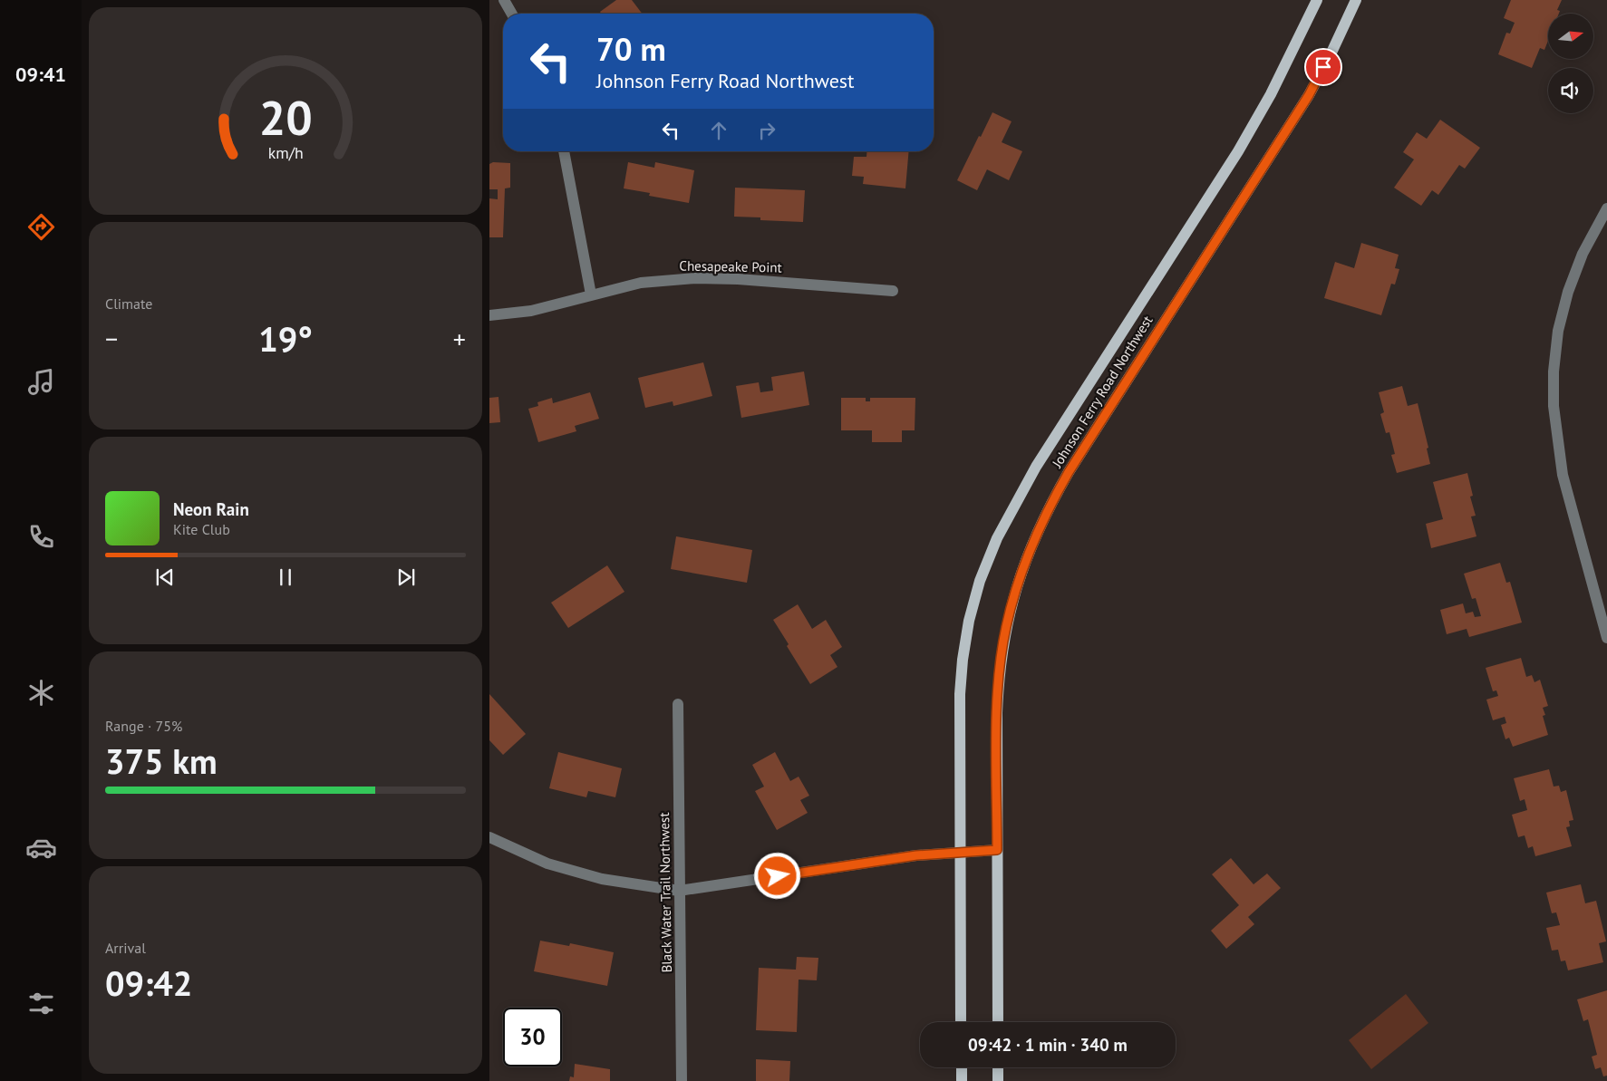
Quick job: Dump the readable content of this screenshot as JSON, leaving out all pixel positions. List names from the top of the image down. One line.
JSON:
{"streets":{"main road":["Johnson Ferry Road Northwest"],"street":["Chesapeake Point","Black Water Trail Northwest"]},"north":"right","page":{"tabs":"09:41","turn":["70 m","Johnson Ferry Road Northwest"],"tile":["Climate",["Range · 75%","375 km"],["Arrival","09:42"]],"heat":["−","19°","+"],"song":["Neon Rain","Kite Club"],"limit":"30","trip":"09:42 · 1 min · 340 m","gauge":["20","km/h"]}}
